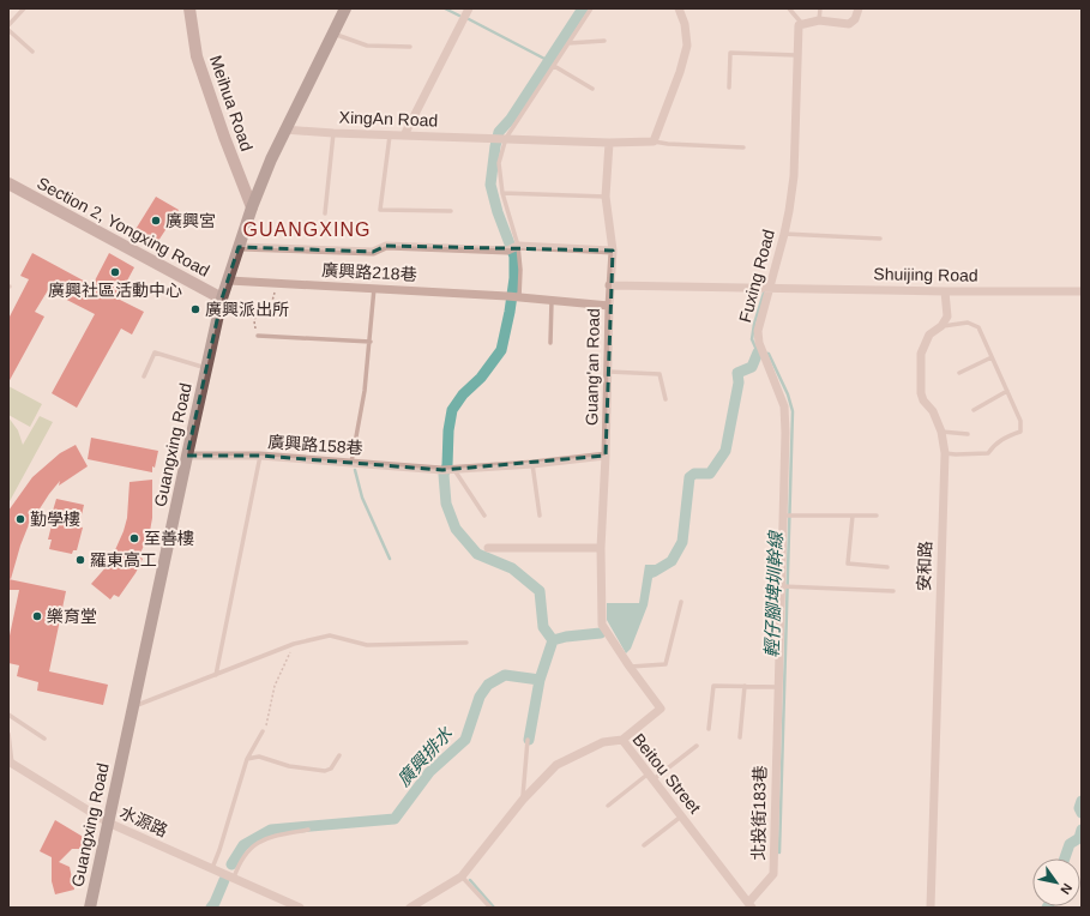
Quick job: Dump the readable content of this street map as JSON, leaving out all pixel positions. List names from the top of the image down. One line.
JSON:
{"streets":{"main road":["Guangxing Road"],"street":["Meihua Road","XingAn Road","Section 2, Yongxing Road","廣興路218巷","Shuijing Road","Fuxing Road","Guang'an Road","廣興路158巷","安和路","Beitou Street","北投街183巷","水源路"]},"crossings":[["Meihua Road","Guangxing Road"],["XingAn Road","Guangxing Road"],["Section 2, Yongxing Road","Guangxing Road"],["廣興路218巷","Guangxing Road"],["Shuijing Road","Fuxing Road"],["Shuijing Road","Guang'an Road"],["Fuxing Road","北投街183巷"],["Guang'an Road","Beitou Street"],["Guangxing Road","廣興路158巷"],["Guangxing Road","水源路"],["Beitou Street","北投街183巷"]],"districts":["GUANGXING"],"water":["輕仔腳埤圳幹線","廣興排水"],"places":["廣興宮","廣興社區活動中心","廣興派出所","勤學樓","至善樓","羅東高工","樂育堂"],"north":"bottom right"}
